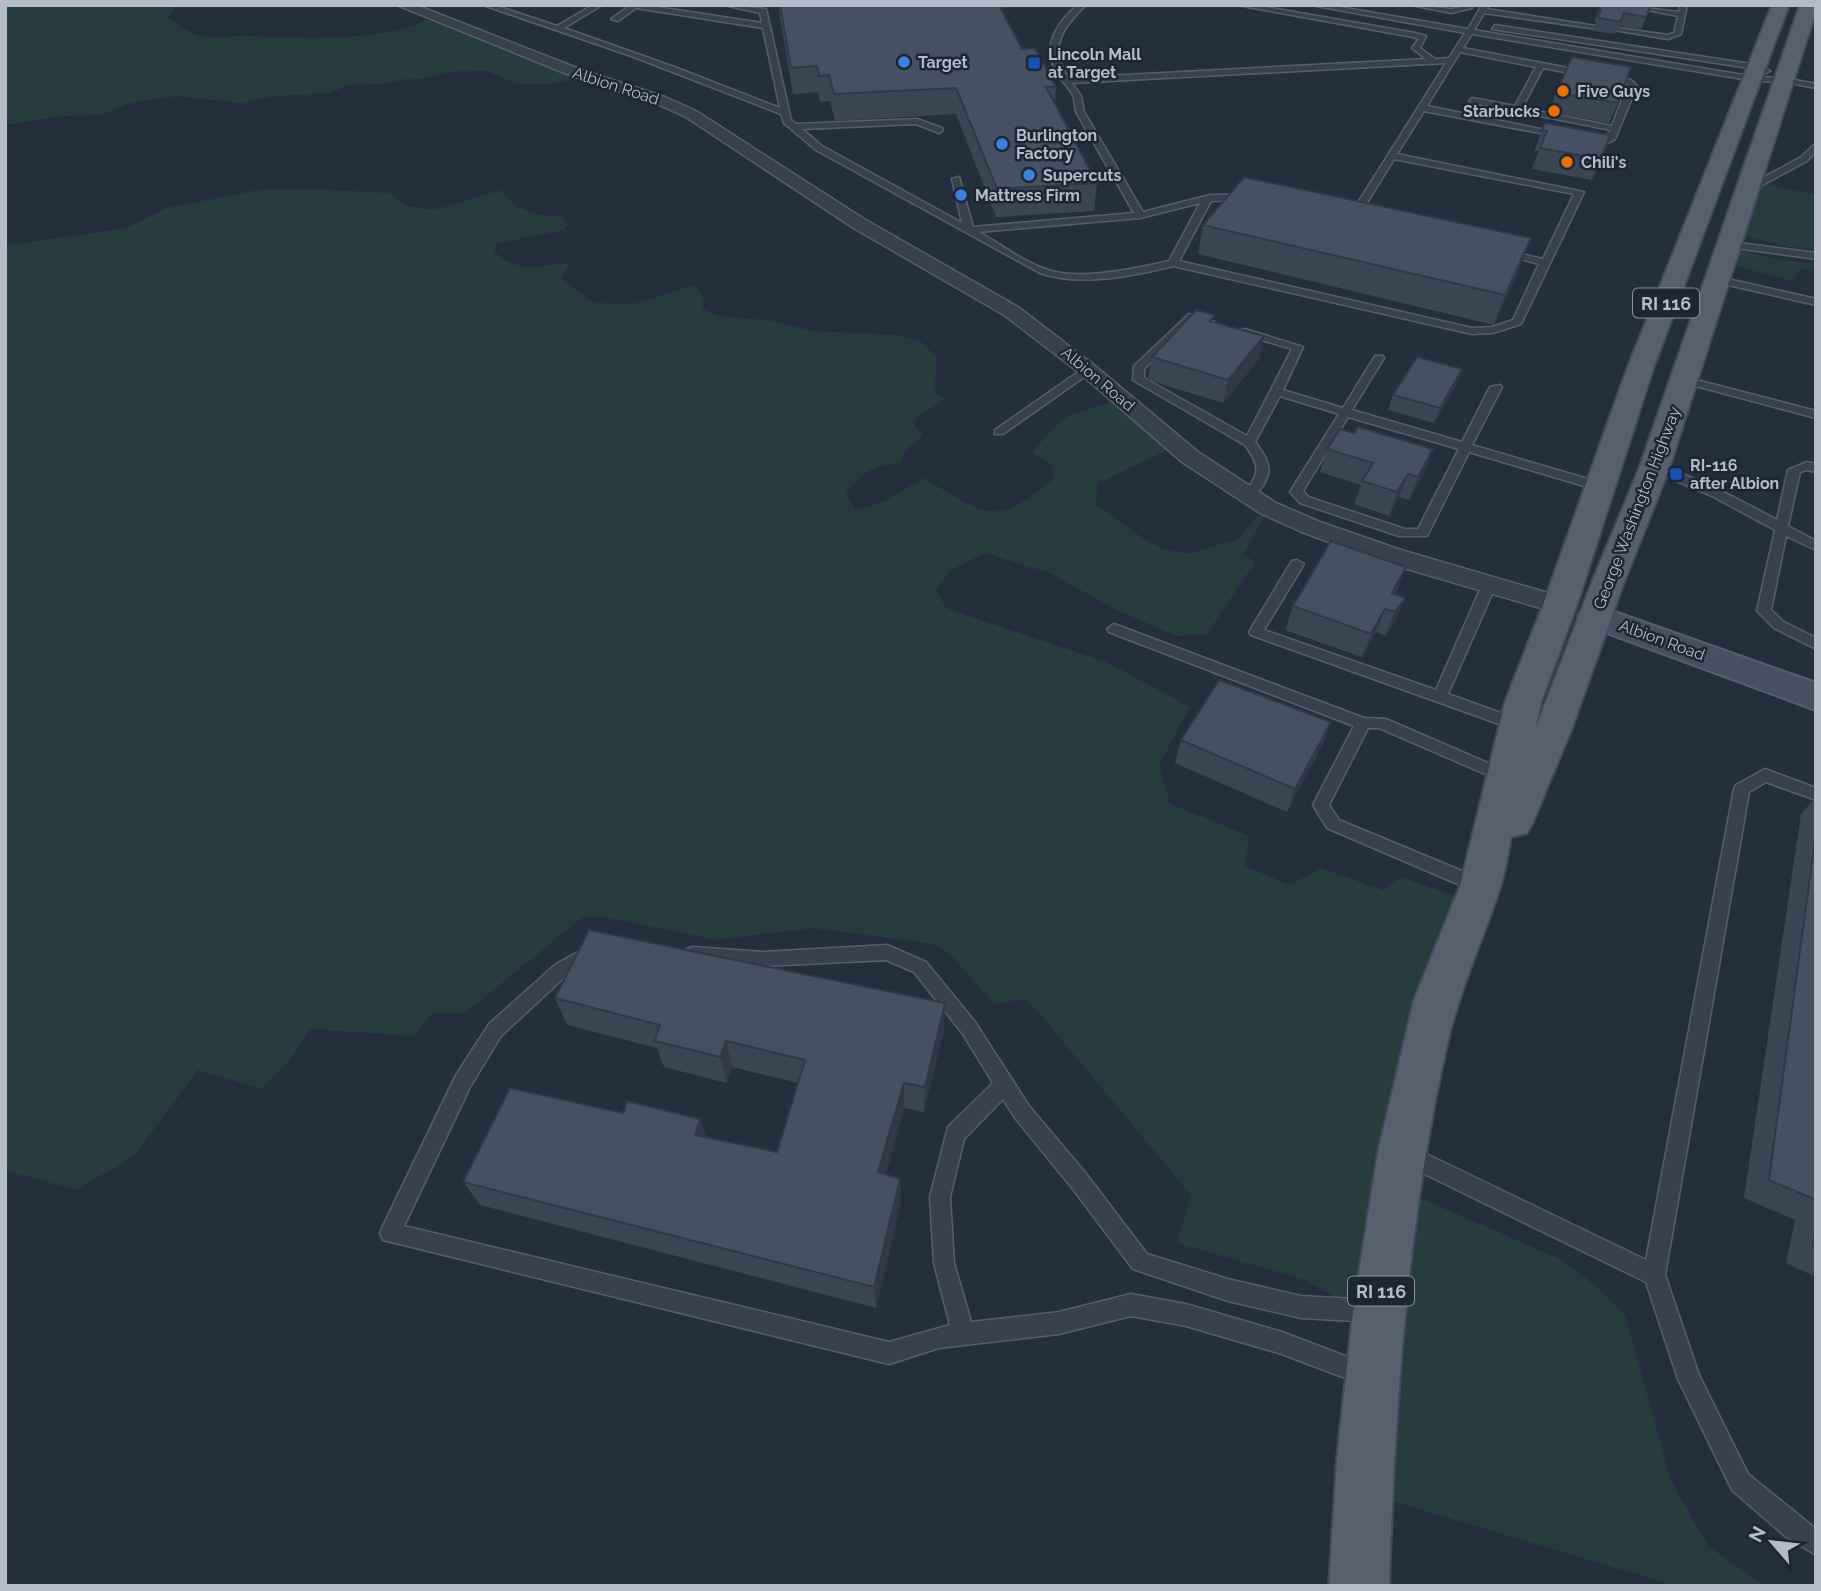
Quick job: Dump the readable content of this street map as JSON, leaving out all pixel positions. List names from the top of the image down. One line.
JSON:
{"streets":{"main road":["Albion Road","RI 116","George Washington Highway"]},"crossings":[["Albion Road","George Washington Highway"]],"places":{"other":["Target","Five Guys","Starbucks","Burlington Factory","Chili's","Supercuts","Mattress Firm"],"transit":["Lincoln Mall at Target","RI-116 after Albion"]},"north":"top left"}
